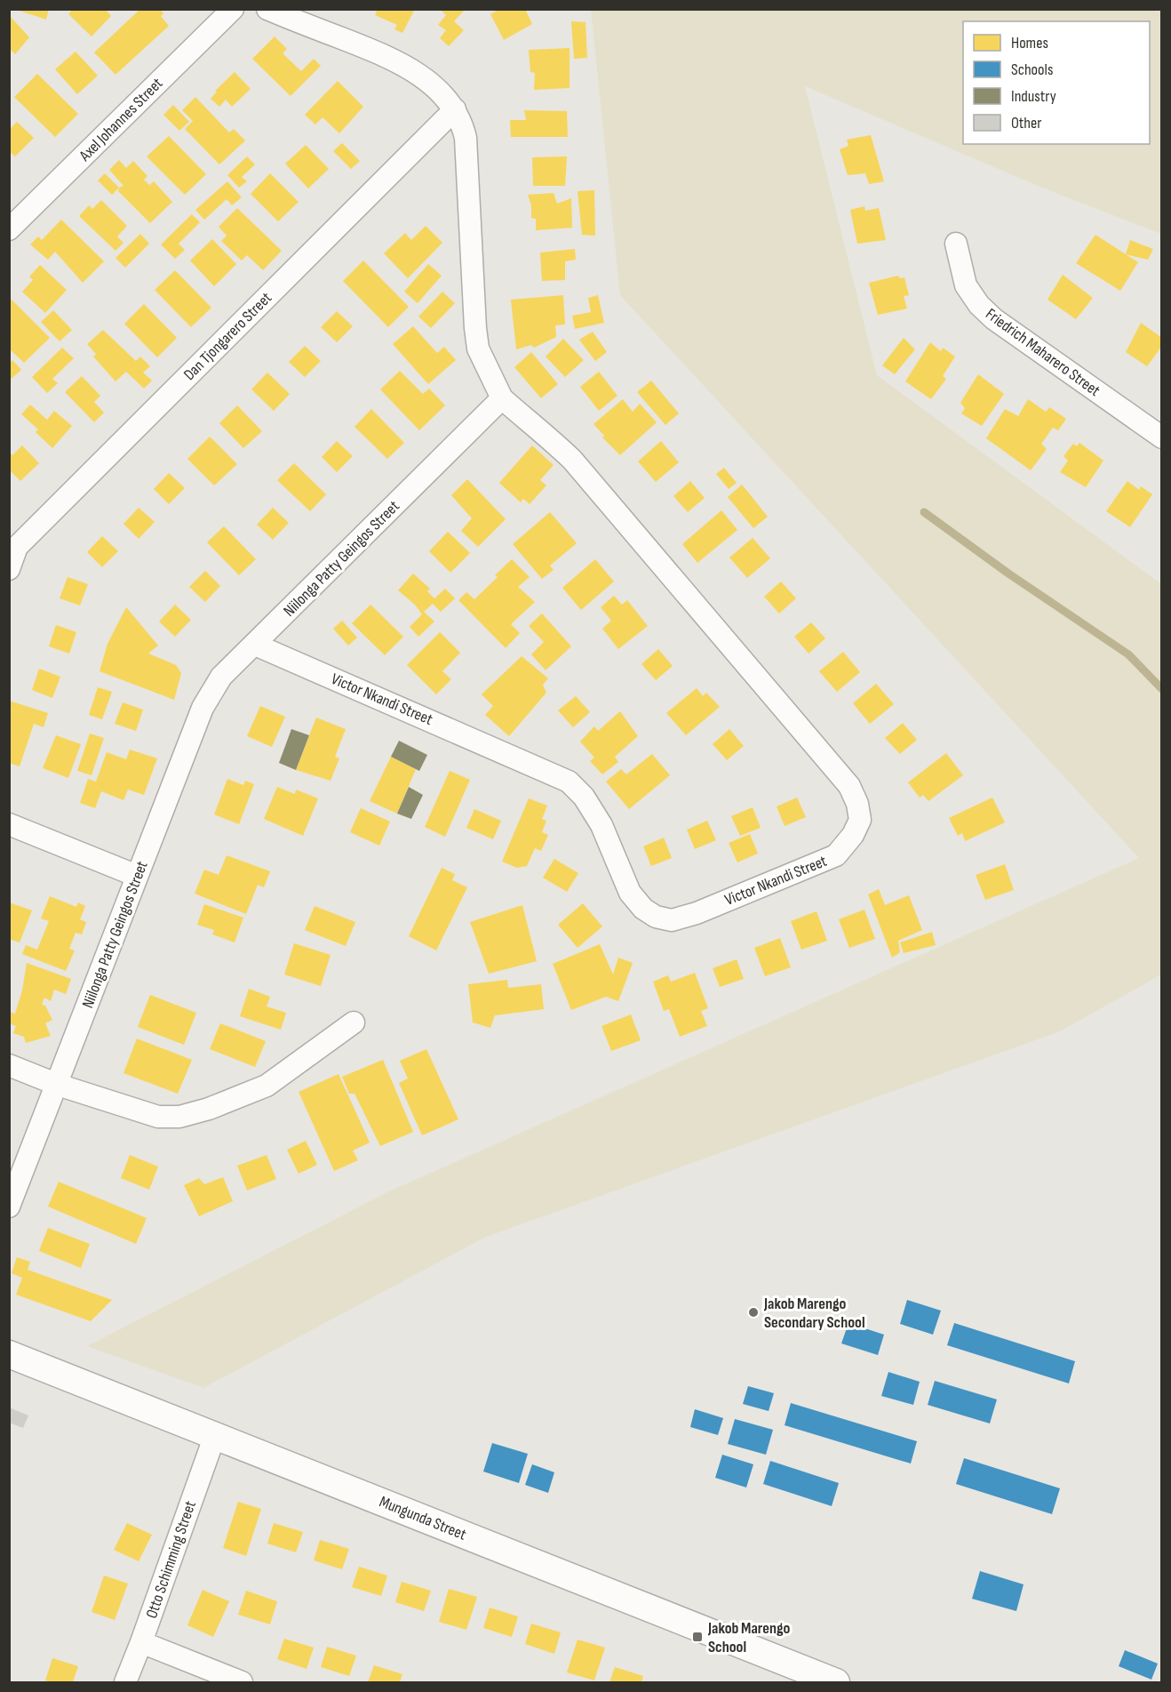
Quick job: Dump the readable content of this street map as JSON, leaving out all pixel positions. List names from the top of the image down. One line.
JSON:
{"streets":{"street":["Axel Johannes Street","Dan Tjongarero Street","Friedrich Maharero Street","Niilonga Patty Geingos Street","Victor Nkandi Street","Mungunda Street","Otto Schimming Street"]},"crossings":[["Niilonga Patty Geingos Street","Victor Nkandi Street"],["Mungunda Street","Otto Schimming Street"]],"places":{"other":["Jakob Marengo Secondary School"],"transit":["Jakob Marengo School"]},"legend":["Homes","Schools","Industry","Other"]}
